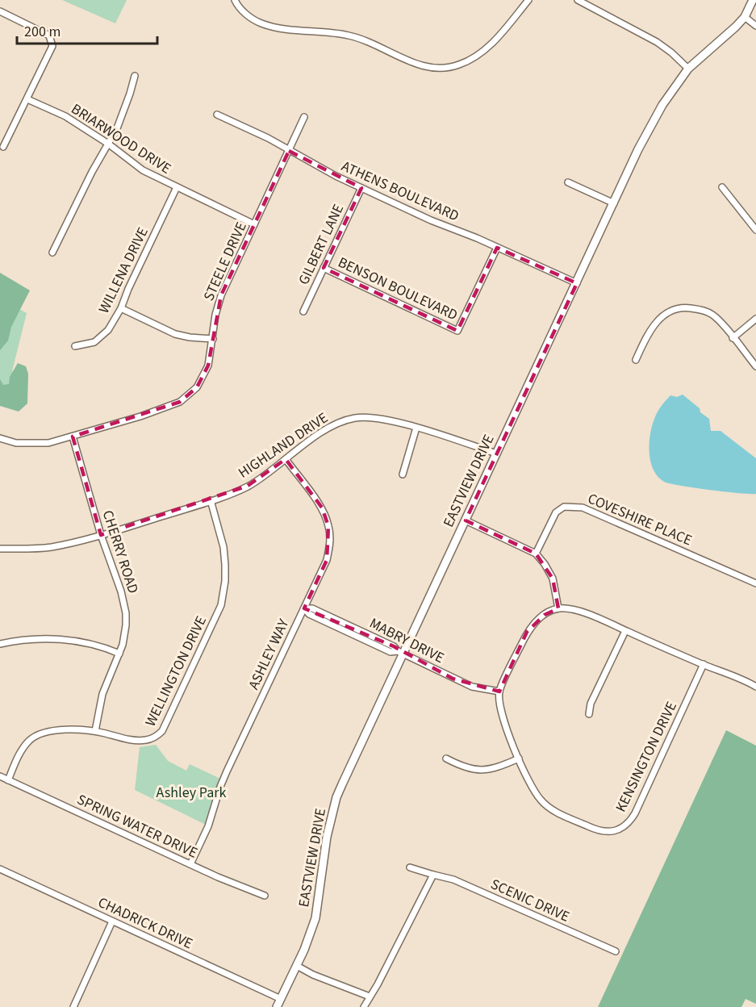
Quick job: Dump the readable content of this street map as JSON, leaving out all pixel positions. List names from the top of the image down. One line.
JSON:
{"streets":{"street":["BRIARWOOD DRIVE","ATHENS BOULEVARD","GILBERT LANE","STEELE DRIVE","WILLENA DRIVE","BENSON BOULEVARD","HIGHLAND DRIVE","EASTVIEW DRIVE","COVESHIRE PLACE","CHERRY ROAD","MABRY DRIVE","ASHLEY WAY","WELLINGTON DRIVE","KENSINGTON DRIVE","SPRING WATER DRIVE","SCENIC DRIVE","CHADRICK DRIVE"]},"crossings":[["BRIARWOOD DRIVE","STEELE DRIVE"],["BRIARWOOD DRIVE","WILLENA DRIVE"],["ATHENS BOULEVARD","GILBERT LANE"],["ATHENS BOULEVARD","STEELE DRIVE"],["ATHENS BOULEVARD","BENSON BOULEVARD"],["ATHENS BOULEVARD","EASTVIEW DRIVE"],["GILBERT LANE","BENSON BOULEVARD"],["STEELE DRIVE","CHERRY ROAD"],["HIGHLAND DRIVE","EASTVIEW DRIVE"],["HIGHLAND DRIVE","CHERRY ROAD"],["HIGHLAND DRIVE","ASHLEY WAY"],["HIGHLAND DRIVE","WELLINGTON DRIVE"],["EASTVIEW DRIVE","MABRY DRIVE"],["EASTVIEW DRIVE","CHADRICK DRIVE"],["CHERRY ROAD","WELLINGTON DRIVE"],["MABRY DRIVE","ASHLEY WAY"],["MABRY DRIVE","KENSINGTON DRIVE"],["ASHLEY WAY","SPRING WATER DRIVE"],["WELLINGTON DRIVE","SPRING WATER DRIVE"]],"parks":["Ashley Park"],"scale_bar":"200 m"}
